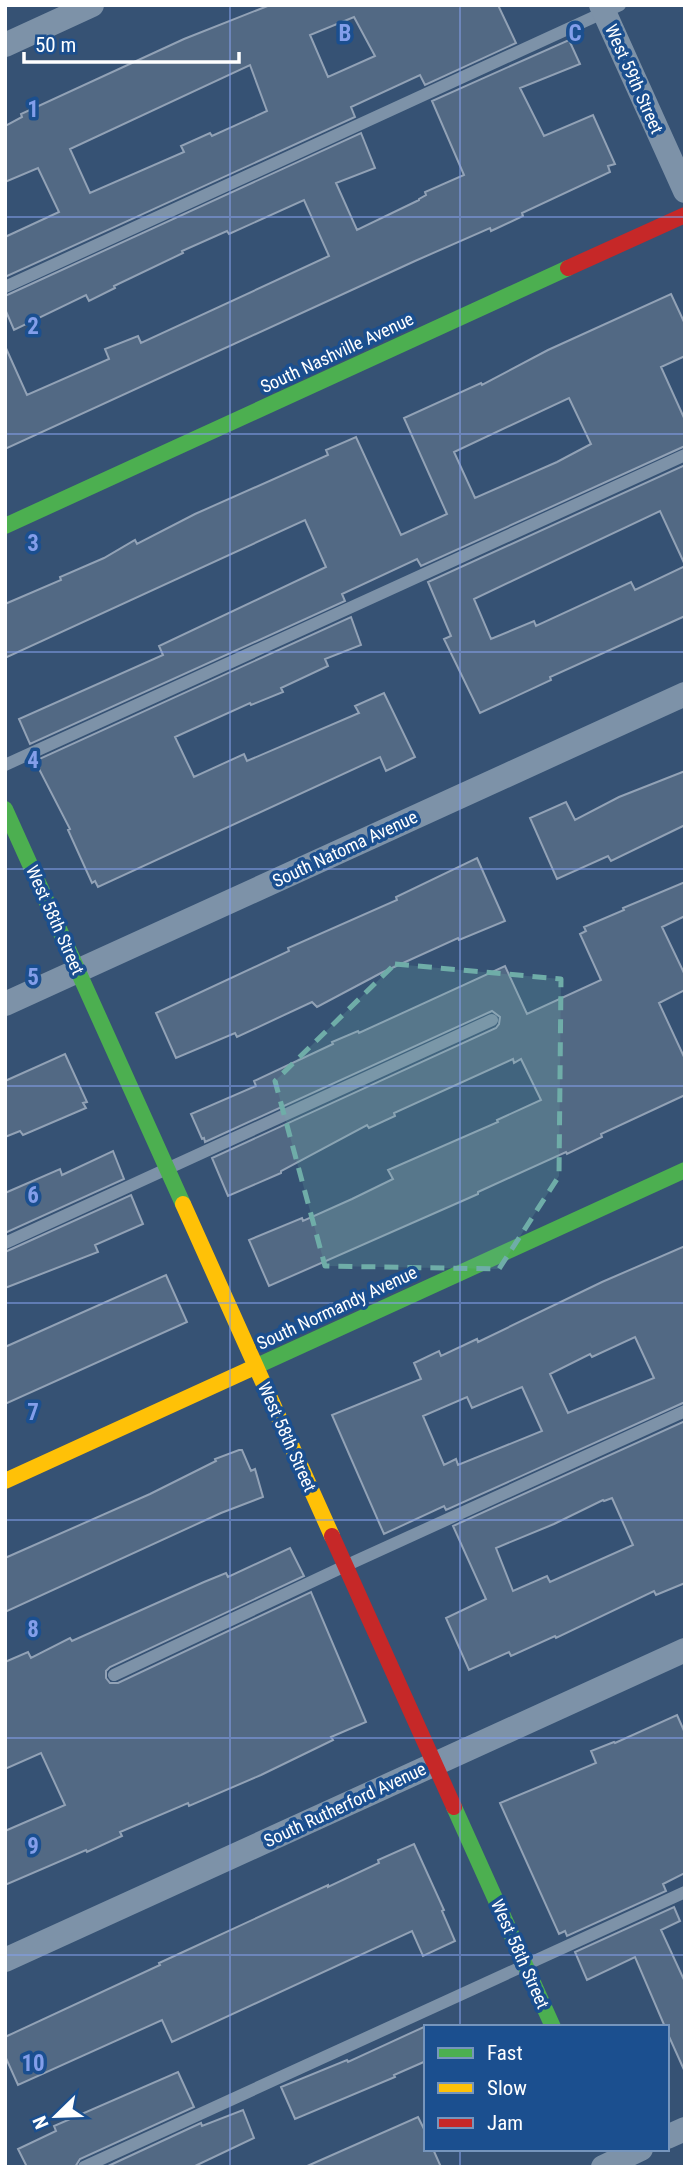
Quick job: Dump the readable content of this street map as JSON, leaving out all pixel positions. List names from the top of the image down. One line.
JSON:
{"streets":{"street":["West 59th Street","South Nashville Avenue","South Natoma Avenue","West 58th Street","South Normandy Avenue","South Rutherford Avenue"]},"crossings":[["South Natoma Avenue","West 58th Street"],["West 58th Street","South Normandy Avenue"],["West 58th Street","South Rutherford Avenue"]],"legend":["Fast","Slow","Jam"],"scale_bar":"50 m","north":"bottom left","grid":{"columns":["B","C"],"rows":["1","2","3","4","5","6","7","8","9","10"]}}
